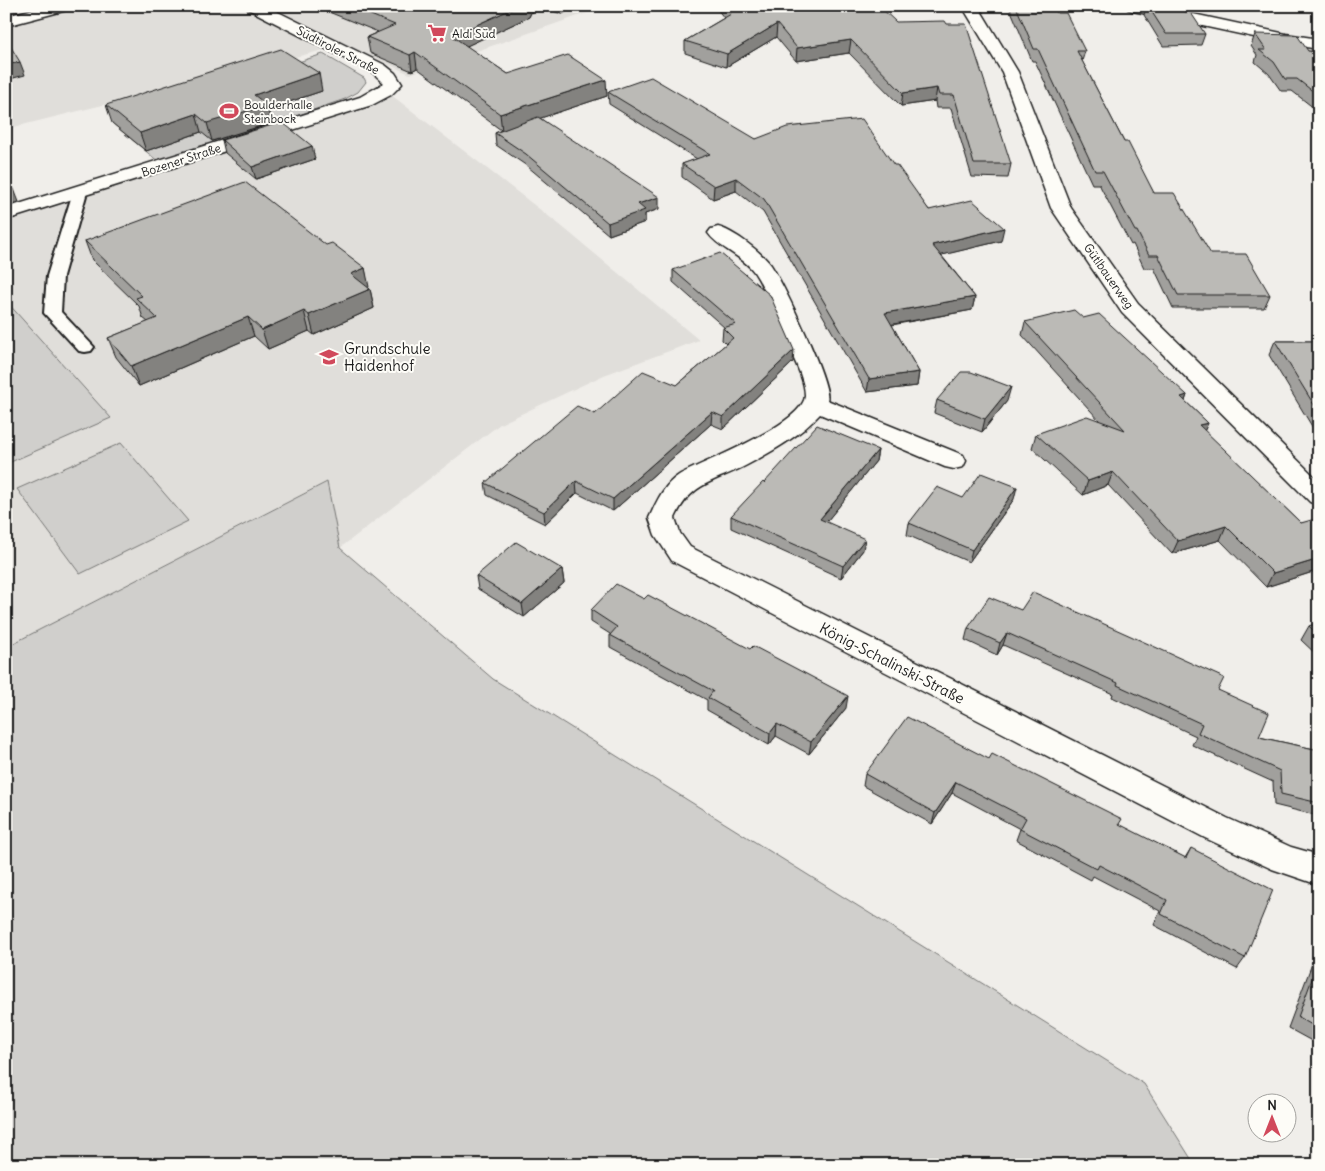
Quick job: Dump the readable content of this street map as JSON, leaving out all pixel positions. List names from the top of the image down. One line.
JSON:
{"streets":{"street":["Südtiroler Straße","Bozener Straße","Gütlbauerweg","König-Schalinski-Straße"]},"crossings":[["Südtiroler Straße","Bozener Straße"]],"places":{"supermarket":["Aldi Süd"],"sports":["Boulderhalle Steinbock"],"school or university":["Grundschule Haidenhof"]},"north":"top"}
